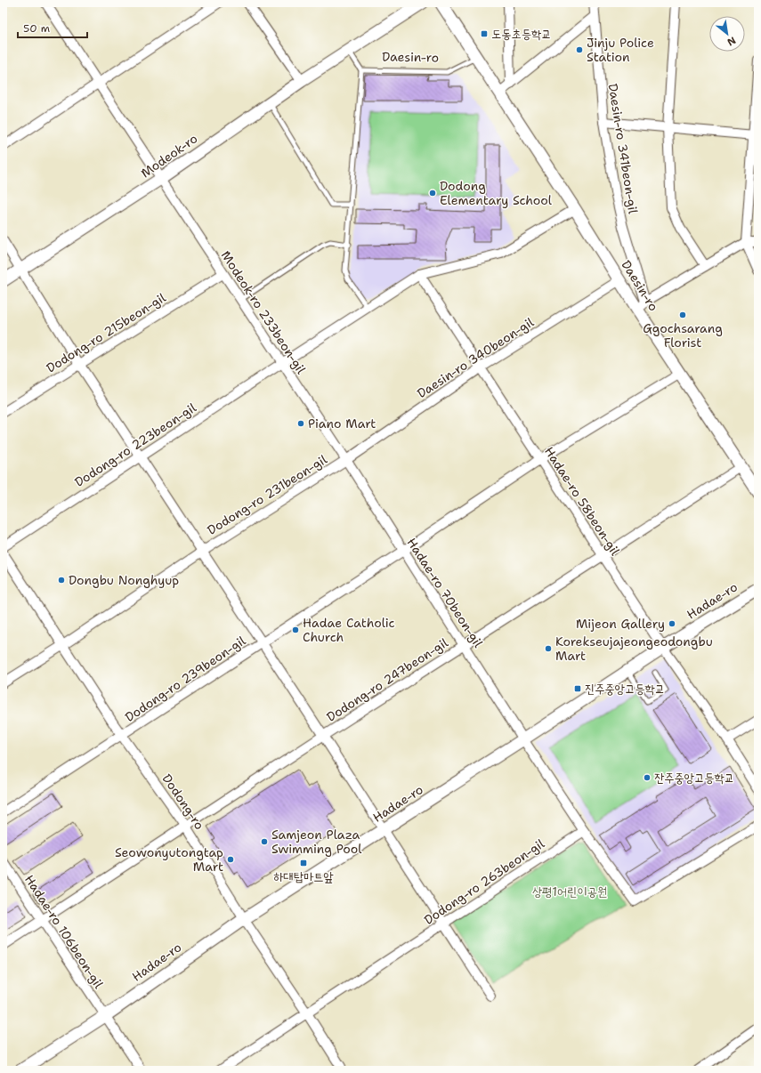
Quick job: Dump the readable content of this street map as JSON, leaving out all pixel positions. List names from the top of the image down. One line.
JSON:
{"streets":{"street":["Daesin-ro","Daesin-ro 341beon-gil","Modeok-ro","Modeok-ro 233beon-gil","Dodong-ro 215beon-gil","Daesin-ro 340beon-gil","Dodong-ro 223beon-gil","Dodong-ro 231beon-gil","Hadae-ro 58beon-gil","Hadae-ro 70beon-gil","Hadae-ro","Dodong-ro 239beon-gil","Dodong-ro 247beon-gil","Dodong-ro","Dodong-ro 263beon-gil","Hadae-ro 106beon-gil"]},"crossings":[["Daesin-ro","Daesin-ro 340beon-gil"],["Daesin-ro","Dodong-ro 223beon-gil"],["Daesin-ro","Dodong-ro 239beon-gil"],["Daesin-ro","Dodong-ro 247beon-gil"],["Modeok-ro","Modeok-ro 233beon-gil"],["Modeok-ro 233beon-gil","Dodong-ro 215beon-gil"],["Modeok-ro 233beon-gil","Daesin-ro 340beon-gil"],["Modeok-ro 233beon-gil","Dodong-ro 223beon-gil"],["Modeok-ro 233beon-gil","Dodong-ro 231beon-gil"],["Modeok-ro 233beon-gil","Hadae-ro 70beon-gil"],["Daesin-ro 340beon-gil","Dodong-ro 231beon-gil"],["Daesin-ro 340beon-gil","Hadae-ro 58beon-gil"],["Daesin-ro 340beon-gil","Hadae-ro 70beon-gil"],["Dodong-ro 223beon-gil","Hadae-ro 58beon-gil"],["Dodong-ro 231beon-gil","Hadae-ro 70beon-gil"],["Dodong-ro 231beon-gil","Dodong-ro 239beon-gil"],["Dodong-ro 231beon-gil","Dodong-ro"],["Hadae-ro 58beon-gil","Hadae-ro"],["Hadae-ro 58beon-gil","Dodong-ro 239beon-gil"],["Hadae-ro 58beon-gil","Dodong-ro 247beon-gil"],["Hadae-ro 70beon-gil","Hadae-ro"],["Hadae-ro 70beon-gil","Dodong-ro 239beon-gil"],["Hadae-ro 70beon-gil","Dodong-ro 247beon-gil"],["Hadae-ro","Dodong-ro 247beon-gil"],["Hadae-ro","Dodong-ro"],["Hadae-ro","Hadae-ro 106beon-gil"],["Dodong-ro 239beon-gil","Dodong-ro 247beon-gil"],["Dodong-ro 239beon-gil","Dodong-ro"],["Dodong-ro 247beon-gil","Dodong-ro"],["Dodong-ro 247beon-gil","Dodong-ro 263beon-gil"],["Dodong-ro 247beon-gil","Hadae-ro 106beon-gil"],["Dodong-ro","Dodong-ro 263beon-gil"]],"parks":["상평1어린이공원"],"places":{"transit":["도동초등학교","진주중앙고등학교","하대탑마트앞"],"other":["Jinju Police Station","Dodong Elementary School","Ggochsarang Florist","Piano Mart","Dongbu Nonghyup","Mijeon Gallery","Hadae Catholic Church","Korekseujajeongeodongbu Mart","잔주중앙고등학교","Samjeon Plaza Swimming Pool","Seowonyutongtap Mart"]},"scale_bar":"50 m","north":"bottom right"}
